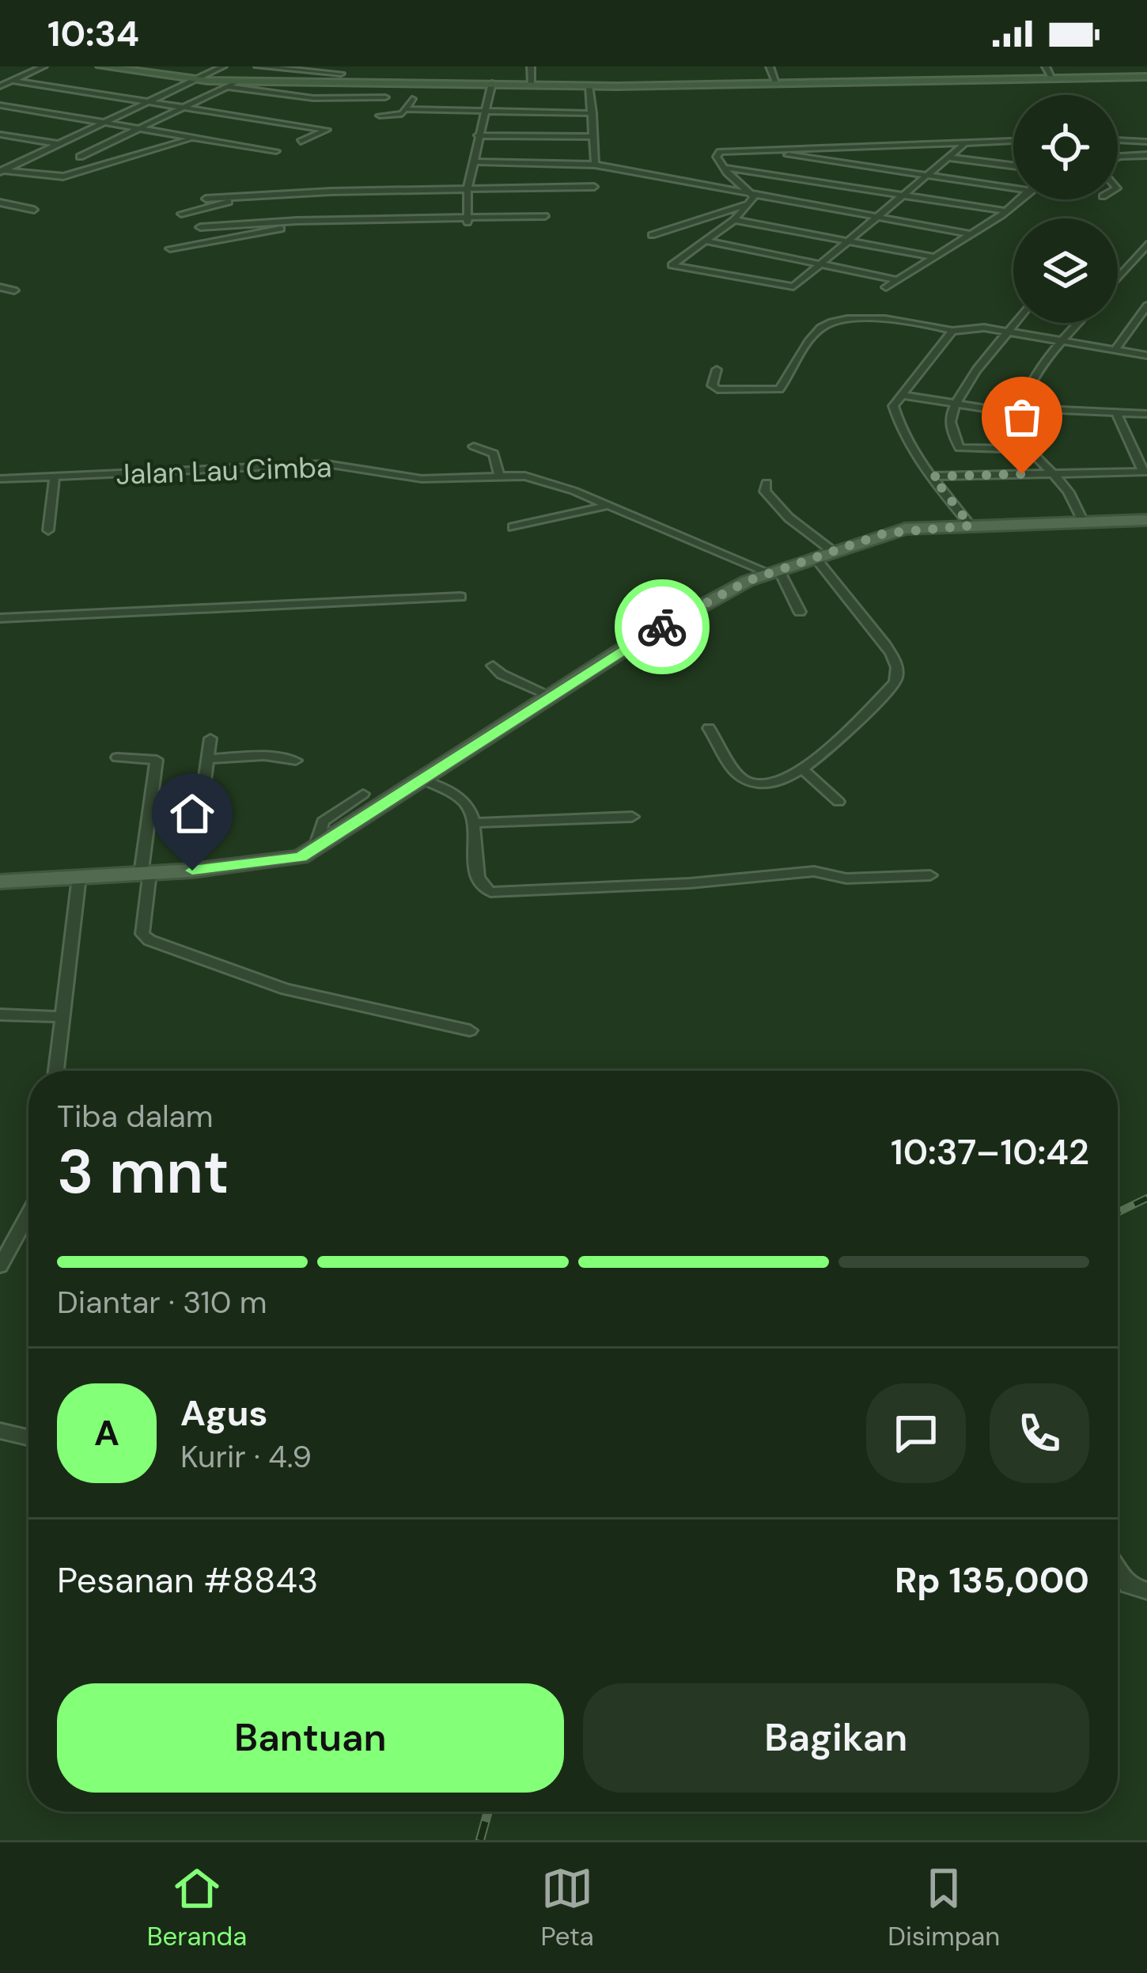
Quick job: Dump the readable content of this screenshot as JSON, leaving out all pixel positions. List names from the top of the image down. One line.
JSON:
{"streets":{"street":["Jalan Lau Cimba"]},"page":{"status":"10:34","heading":["3 mnt","Tiba dalam","10:37–10:42"],"panel":["Agus","Kurir · 4.9","Pesanan #8843","Rp 135,000"],"bar":"Diantar · 310 m","round":"A","buttons":["Bantuan","Bagikan"],"tabs":["Beranda","Peta","Disimpan"]}}
